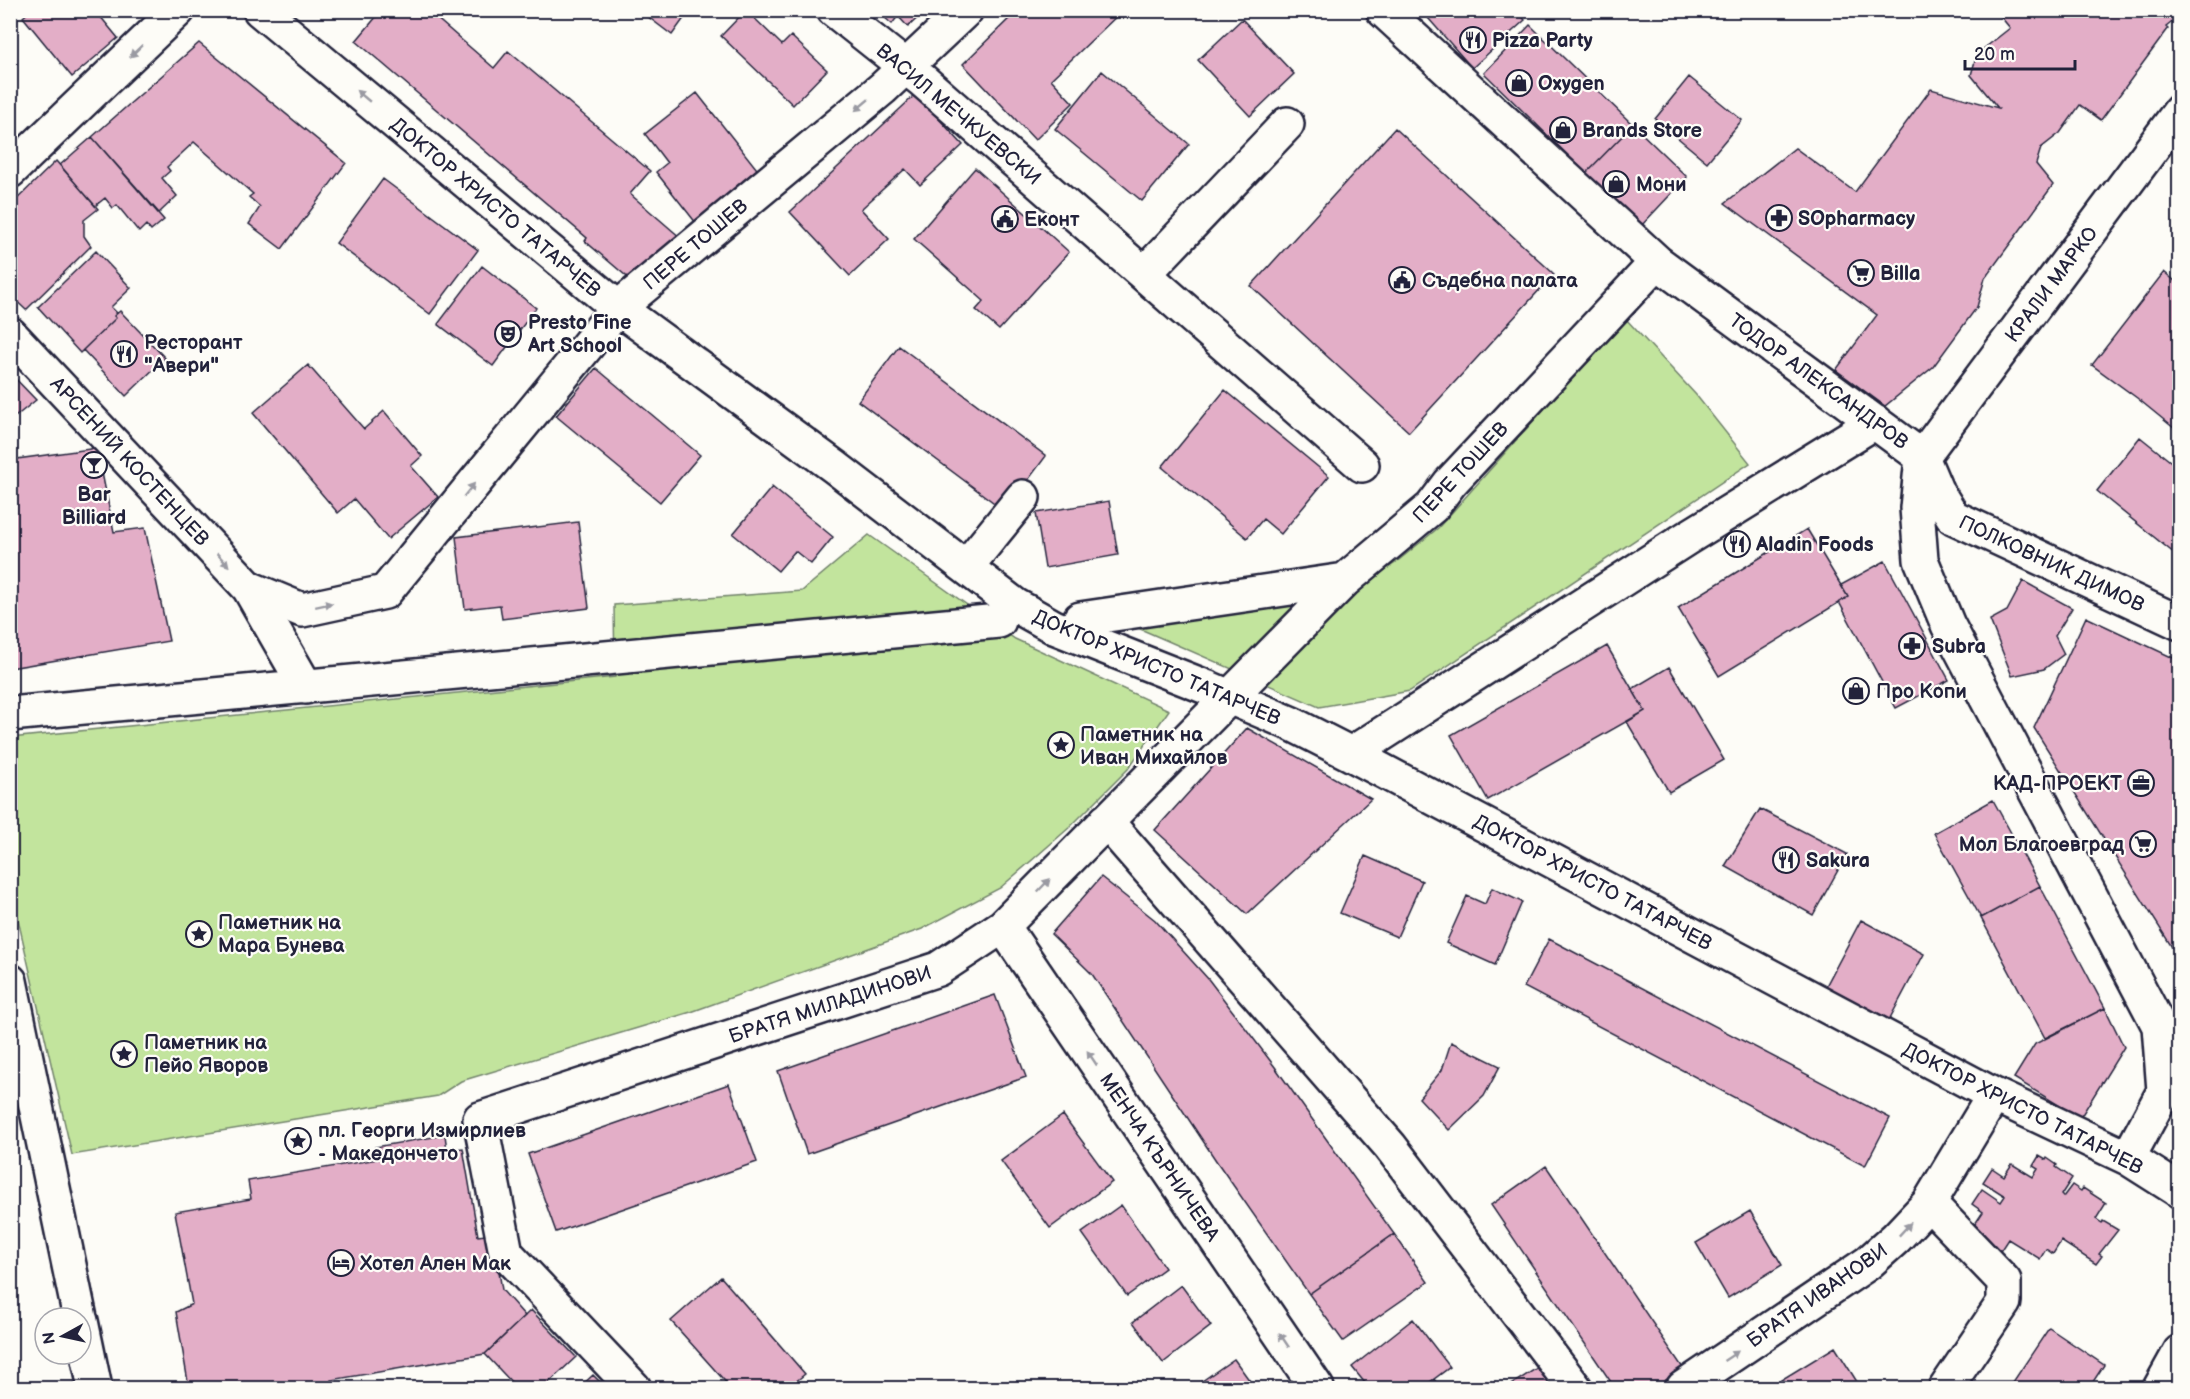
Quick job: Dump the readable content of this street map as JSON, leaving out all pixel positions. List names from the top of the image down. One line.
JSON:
{"streets":{"street":["ВАСИЛ МЕЧКУЕВСКИ","ДОКТОР ХРИСТО ТАТАРЧЕВ","ПЕРЕ ТОШЕВ","КРАЛИ МАРКО","ТОДОР АЛЕКСАНДРОВ","АРСЕНИЙ КОСТЕНЦЕВ","ПОЛКОВНИК ДИМОВ","БРАТЯ МИЛАДИНОВИ","МЕНЧА КЪРНИЧЕВА","БРАТЯ ИВАНОВИ"]},"crossings":[["ВАСИЛ МЕЧКУЕВСКИ","ПЕРЕ ТОШЕВ"],["ДОКТОР ХРИСТО ТАТАРЧЕВ","ПЕРЕ ТОШЕВ"],["ДОКТОР ХРИСТО ТАТАРЧЕВ","ТОДОР АЛЕКСАНДРОВ"],["ДОКТОР ХРИСТО ТАТАРЧЕВ","БРАТЯ МИЛАДИНОВИ"],["ДОКТОР ХРИСТО ТАТАРЧЕВ","БРАТЯ ИВАНОВИ"],["ПЕРЕ ТОШЕВ","ТОДОР АЛЕКСАНДРОВ"],["ПЕРЕ ТОШЕВ","АРСЕНИЙ КОСТЕНЦЕВ"],["ПЕРЕ ТОШЕВ","БРАТЯ МИЛАДИНОВИ"],["КРАЛИ МАРКО","ТОДОР АЛЕКСАНДРОВ"],["КРАЛИ МАРКО","ПОЛКОВНИК ДИМОВ"],["ТОДОР АЛЕКСАНДРОВ","ПОЛКОВНИК ДИМОВ"],["БРАТЯ МИЛАДИНОВИ","МЕНЧА КЪРНИЧЕВА"]],"one_way":["АРСЕНИЙ КОСТЕНЦЕВ","БРАТЯ ИВАНОВИ"],"places":{"restaurant":["Pizza Party","Ресторант \"Авери\"","Aladin Foods","Sakura"],"shop":["Oxygen","Brands Store","Мони","Про Копи"],"pharmacy":["SOpharmacy","Subra"],"public building":["Еконт","Съдебна палата"],"supermarket":["Billa","Мол Благоевград"],"theatre":["Presto Fine Art School"],"bar":["Bar Billiard"],"place":["Паметник на Иван Михайлов","Паметник на Мара Бунева","Паметник на Пейо Яворов","пл. Георги Измирлиев - Македончето"],"office":["КАД-ПРОЕКТ"],"hotel":["Хотел Ален Мак"]},"scale_bar":"20 m","north":"left"}
